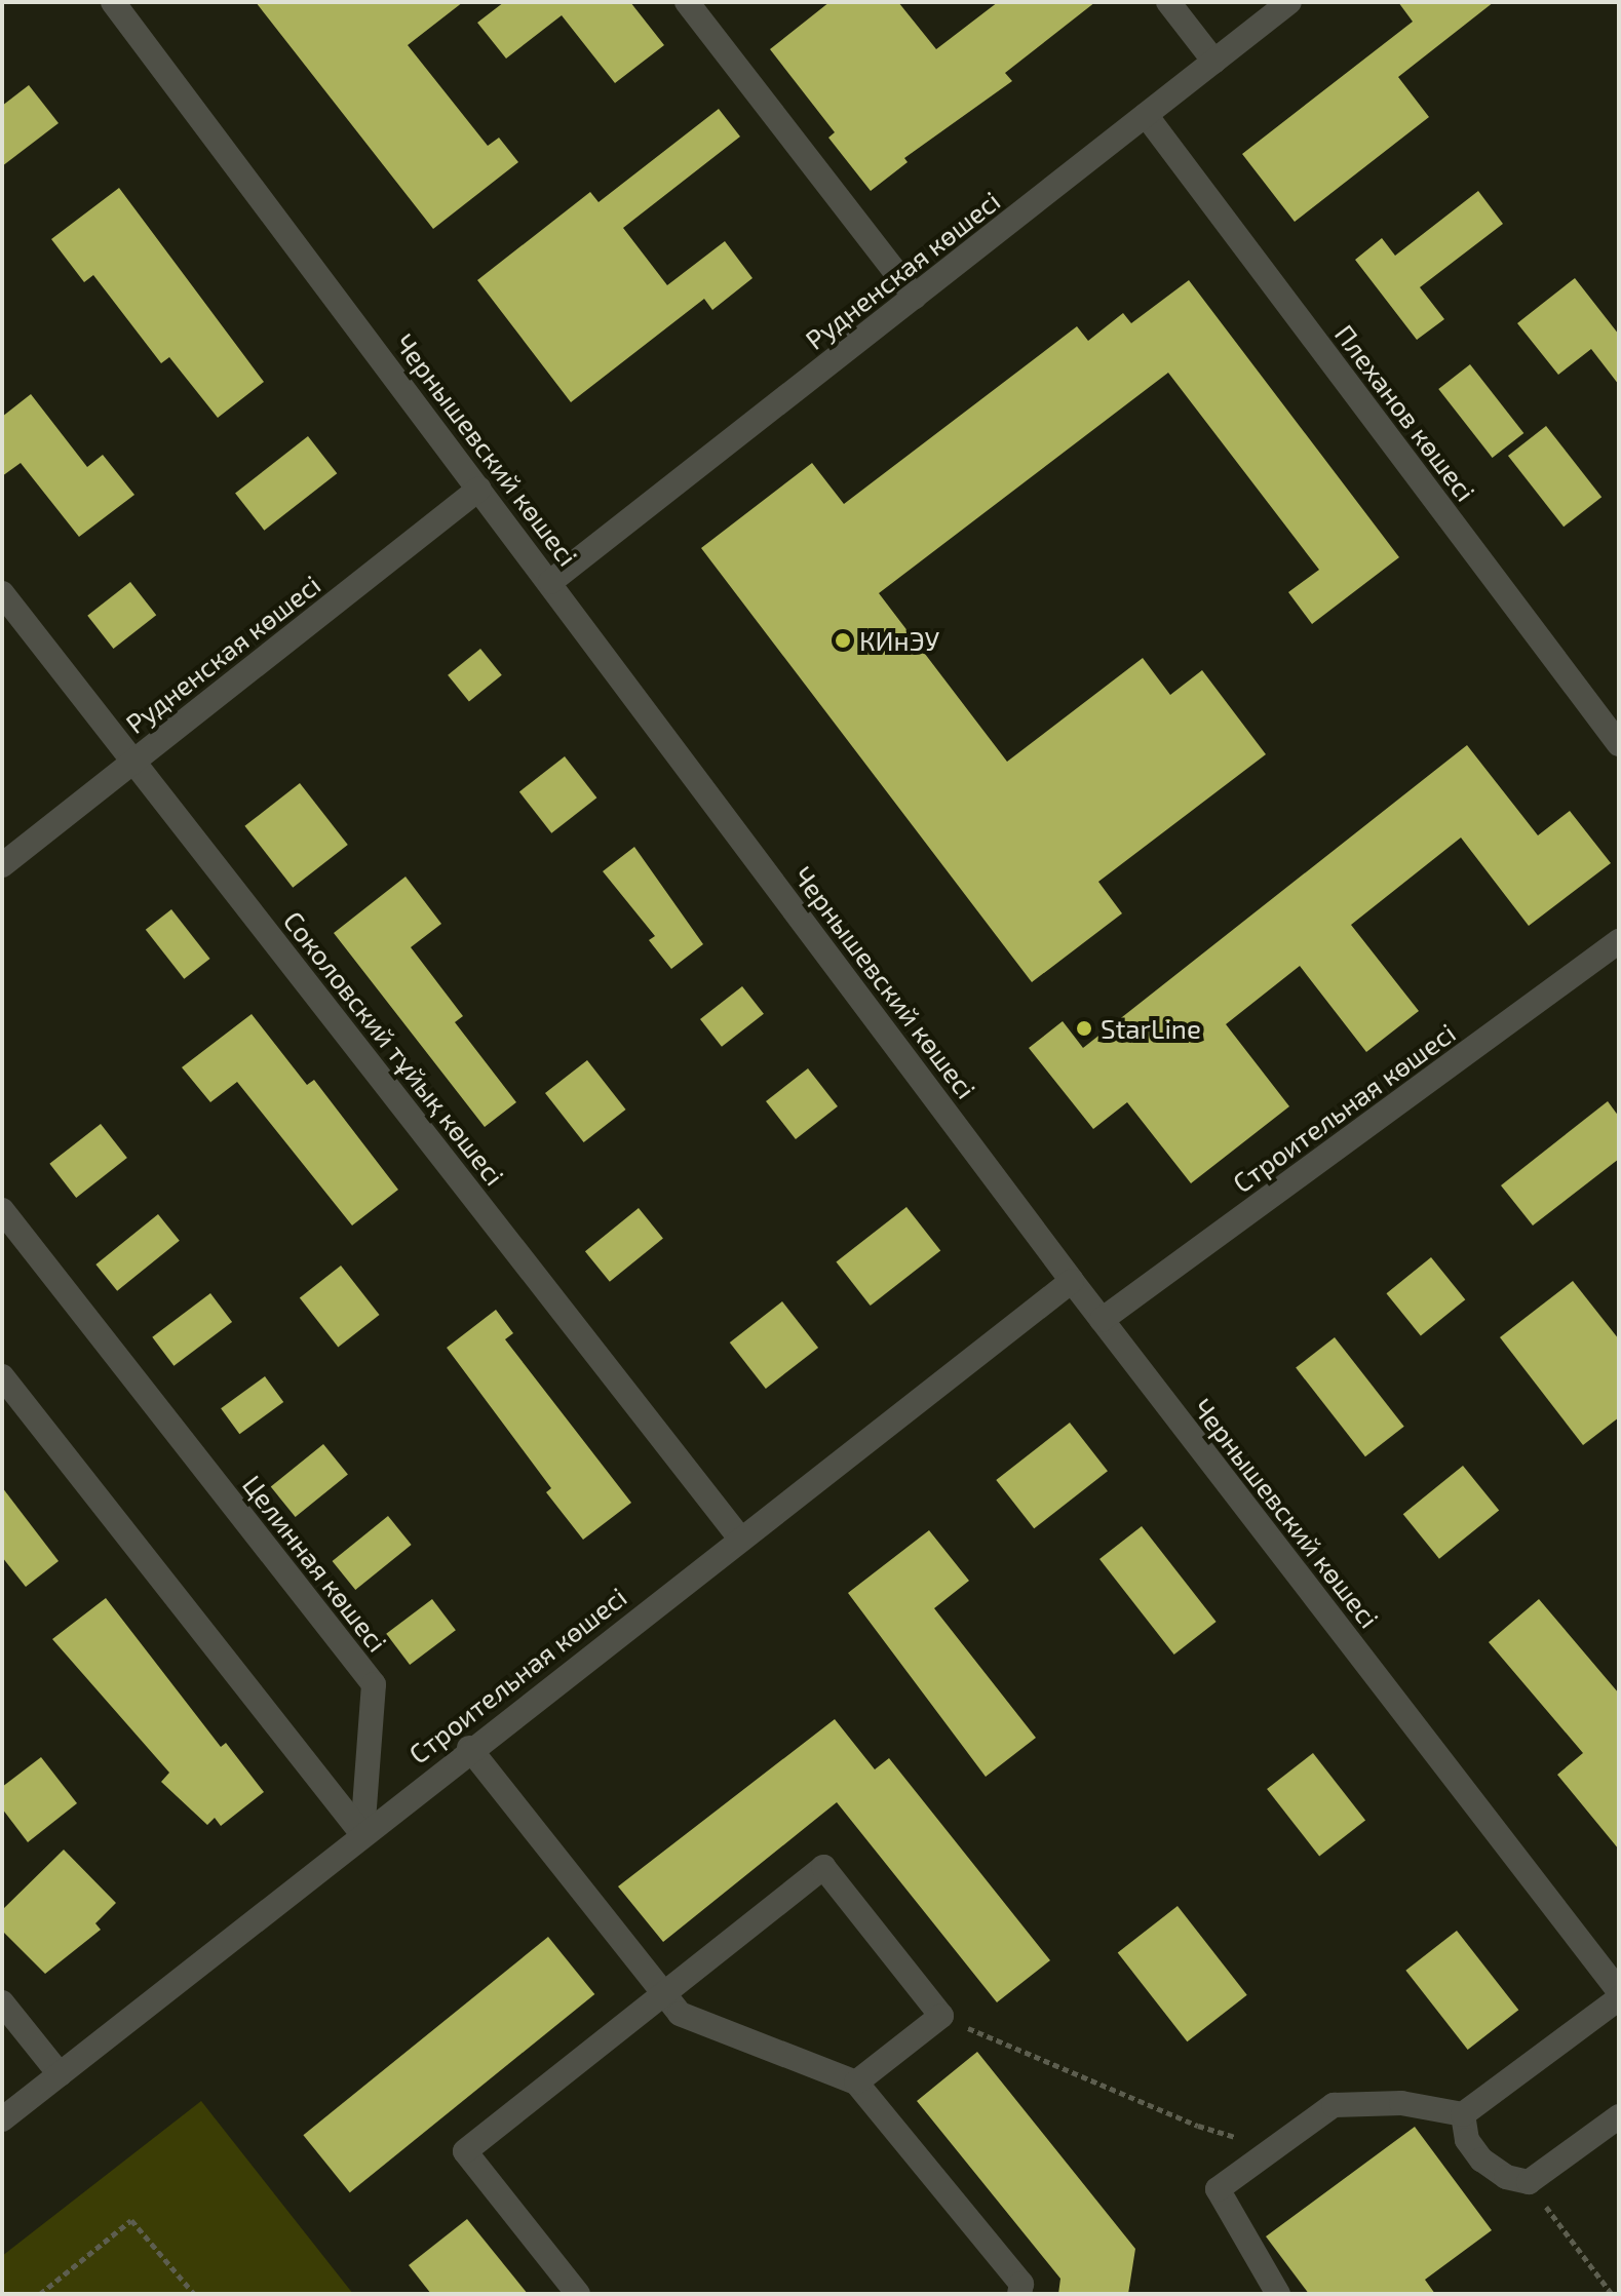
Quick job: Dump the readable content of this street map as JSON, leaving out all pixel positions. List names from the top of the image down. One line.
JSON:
{"streets":{"street":["Рудненская көшесі","Плеханов көшесі","Чернышевский көшесі","Соколовский тұйық көшесі","Строительная көшесі","Целинная көшесі"]},"crossings":[["Рудненская көшесі","Плеханов көшесі"],["Рудненская көшесі","Чернышевский көшесі"],["Рудненская көшесі","Соколовский тұйық көшесі"],["Чернышевский көшесі","Строительная көшесі"],["Соколовский тұйық көшесі","Строительная көшесі"],["Строительная көшесі","Целинная көшесі"]],"places":["КИнЭУ","StarLine"]}
